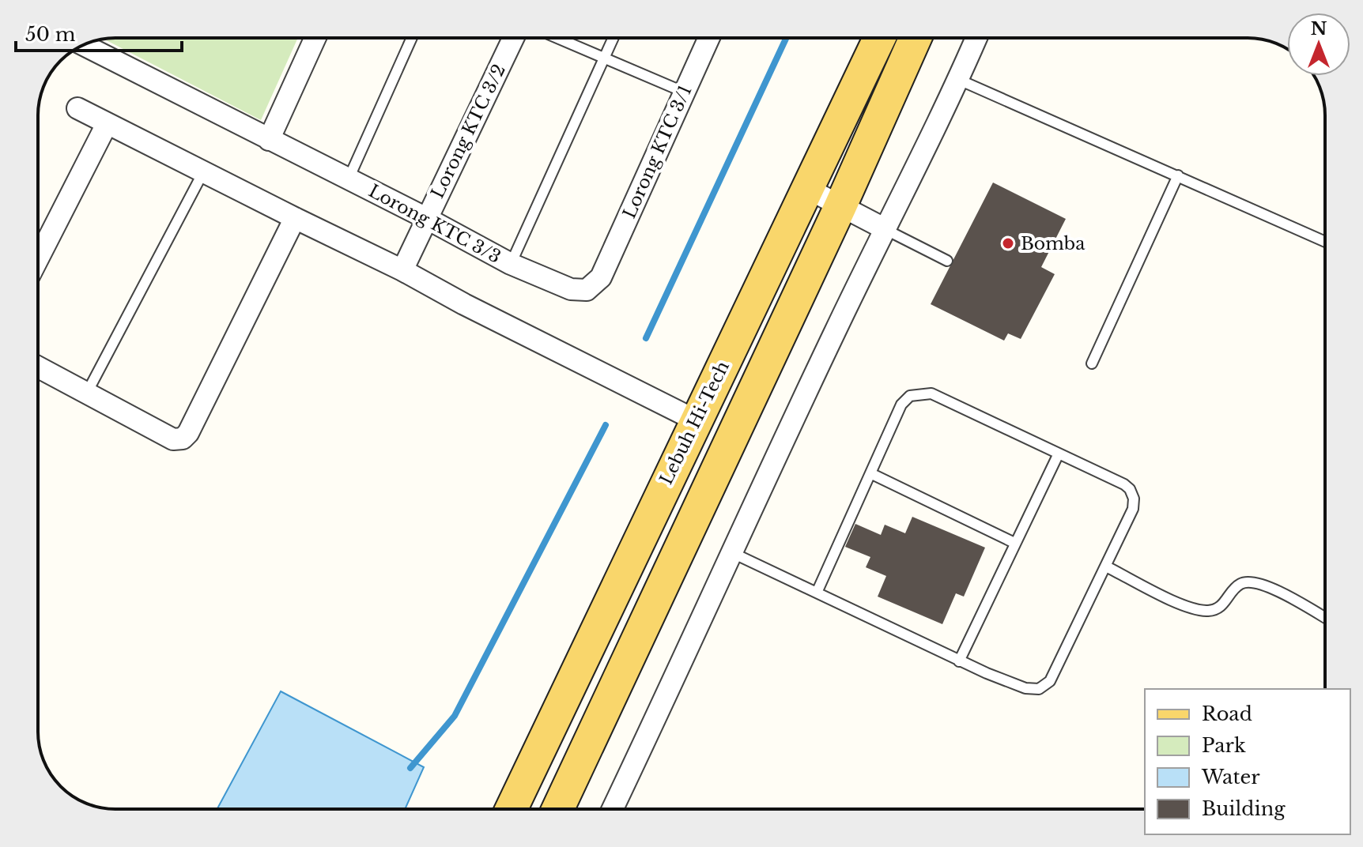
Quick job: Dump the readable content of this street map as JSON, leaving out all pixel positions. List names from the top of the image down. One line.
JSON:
{"streets":{"main road":["Lebuh Hi-Tech"],"street":["Lorong KTC 3/2","Lorong KTC 3/1","Lorong KTC 3/3"]},"crossings":[["Lorong KTC 3/2","Lorong KTC 3/3"],["Lorong KTC 3/1","Lorong KTC 3/3"]],"places":["Bomba"],"legend":["Road","Park","Water","Building"],"scale_bar":"50 m","north":"top"}
